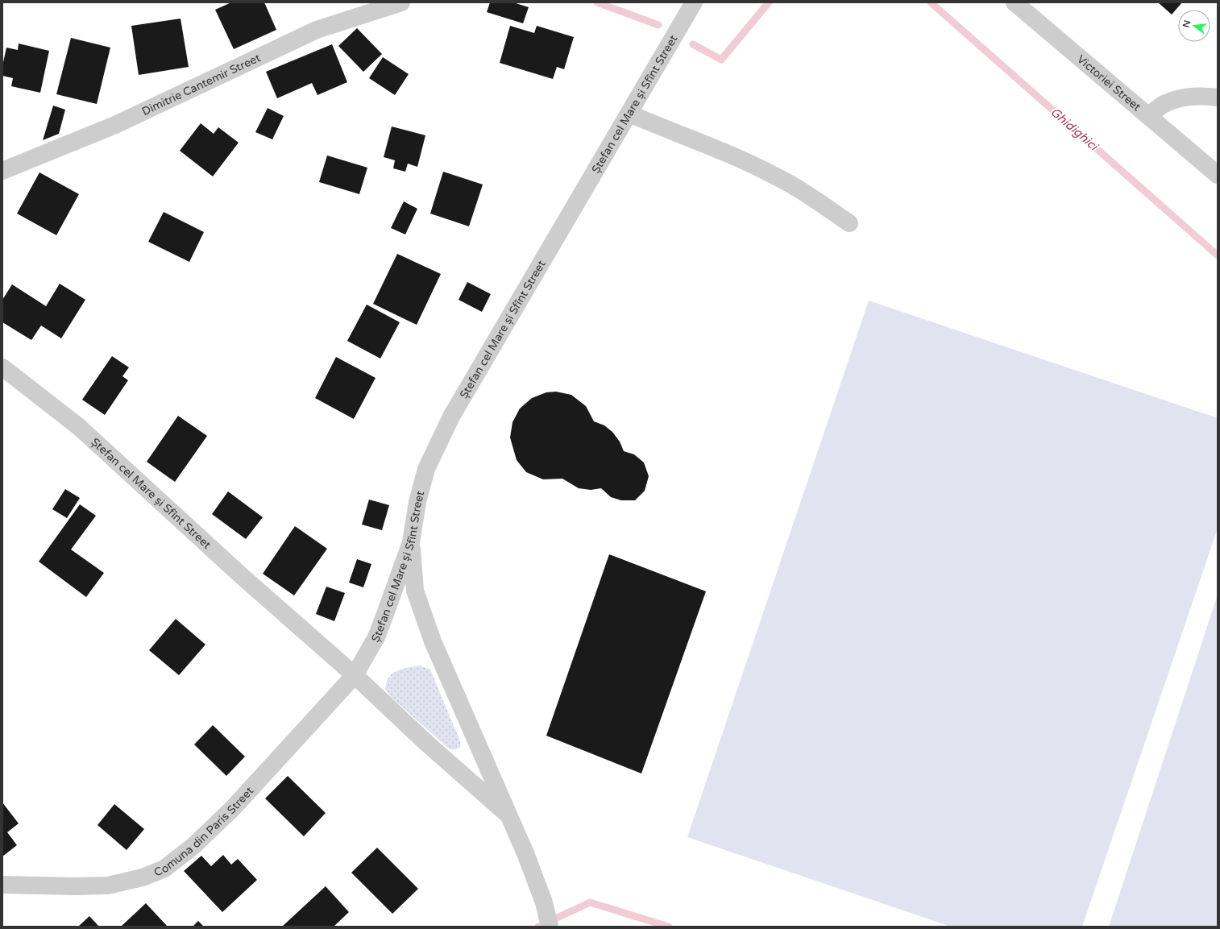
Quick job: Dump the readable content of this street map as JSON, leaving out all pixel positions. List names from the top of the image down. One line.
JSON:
{"streets":{"street":["Victoriei Street","Dimitrie Cantemir Street","Ștefan cel Mare și Sfînt Street","Comuna din Paris Street"]},"crossings":[["Ștefan cel Mare și Sfînt Street","Comuna din Paris Street"]],"water":["Ghidighici"],"north":"left"}
